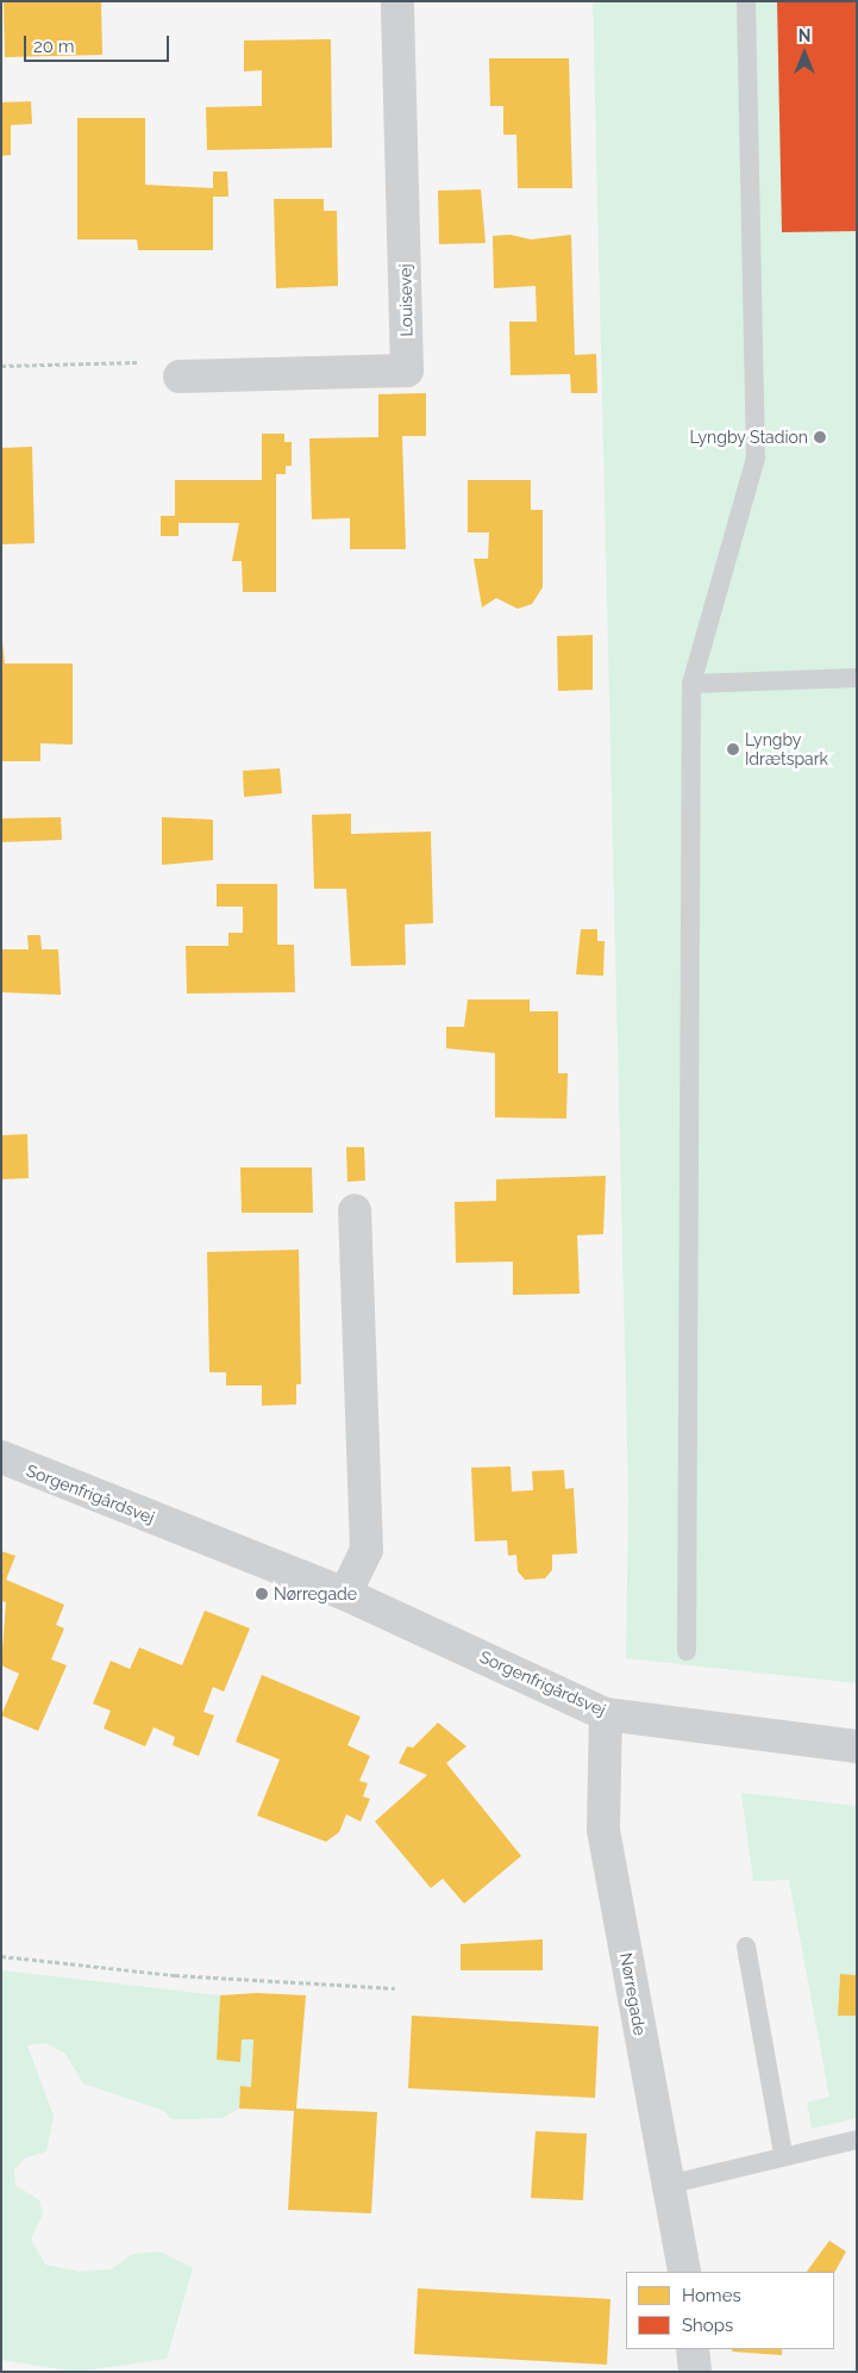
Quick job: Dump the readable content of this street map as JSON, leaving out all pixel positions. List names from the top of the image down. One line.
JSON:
{"streets":{"street":["Louisevej","Sorgenfrigårdsvej","Nørregade"]},"crossings":[["Sorgenfrigårdsvej","Nørregade"]],"places":["Lyngby Stadion","Lyngby Idrætspark","Nørregade"],"legend":["Homes","Shops"],"scale_bar":"20 m","north":"top"}
